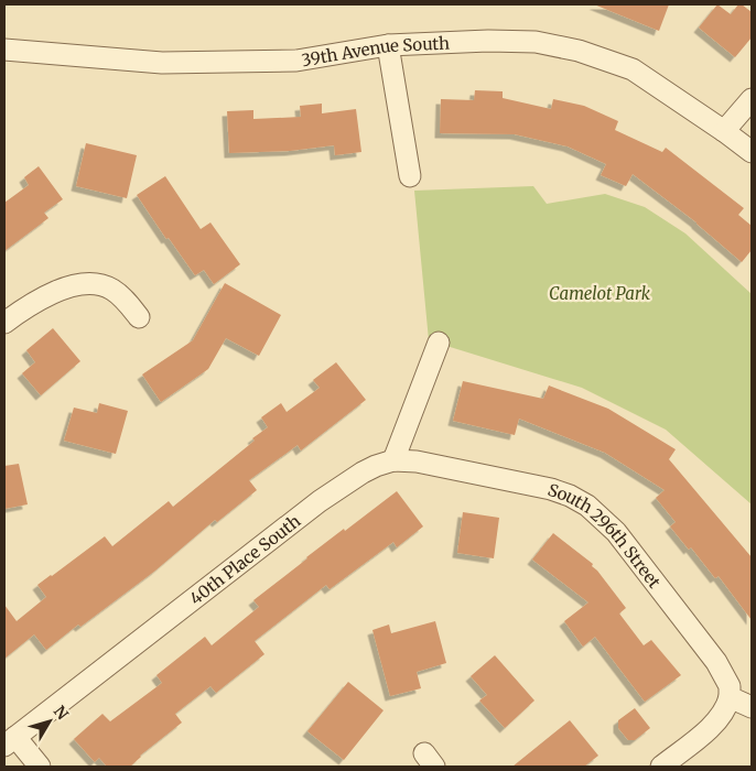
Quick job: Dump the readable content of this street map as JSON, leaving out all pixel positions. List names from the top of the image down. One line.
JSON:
{"streets":{"street":["39th Avenue South","South 296th Street","40th Place South"]},"crossings":[["South 296th Street","40th Place South"]],"parks":["Camelot Park"],"north":"top right"}
